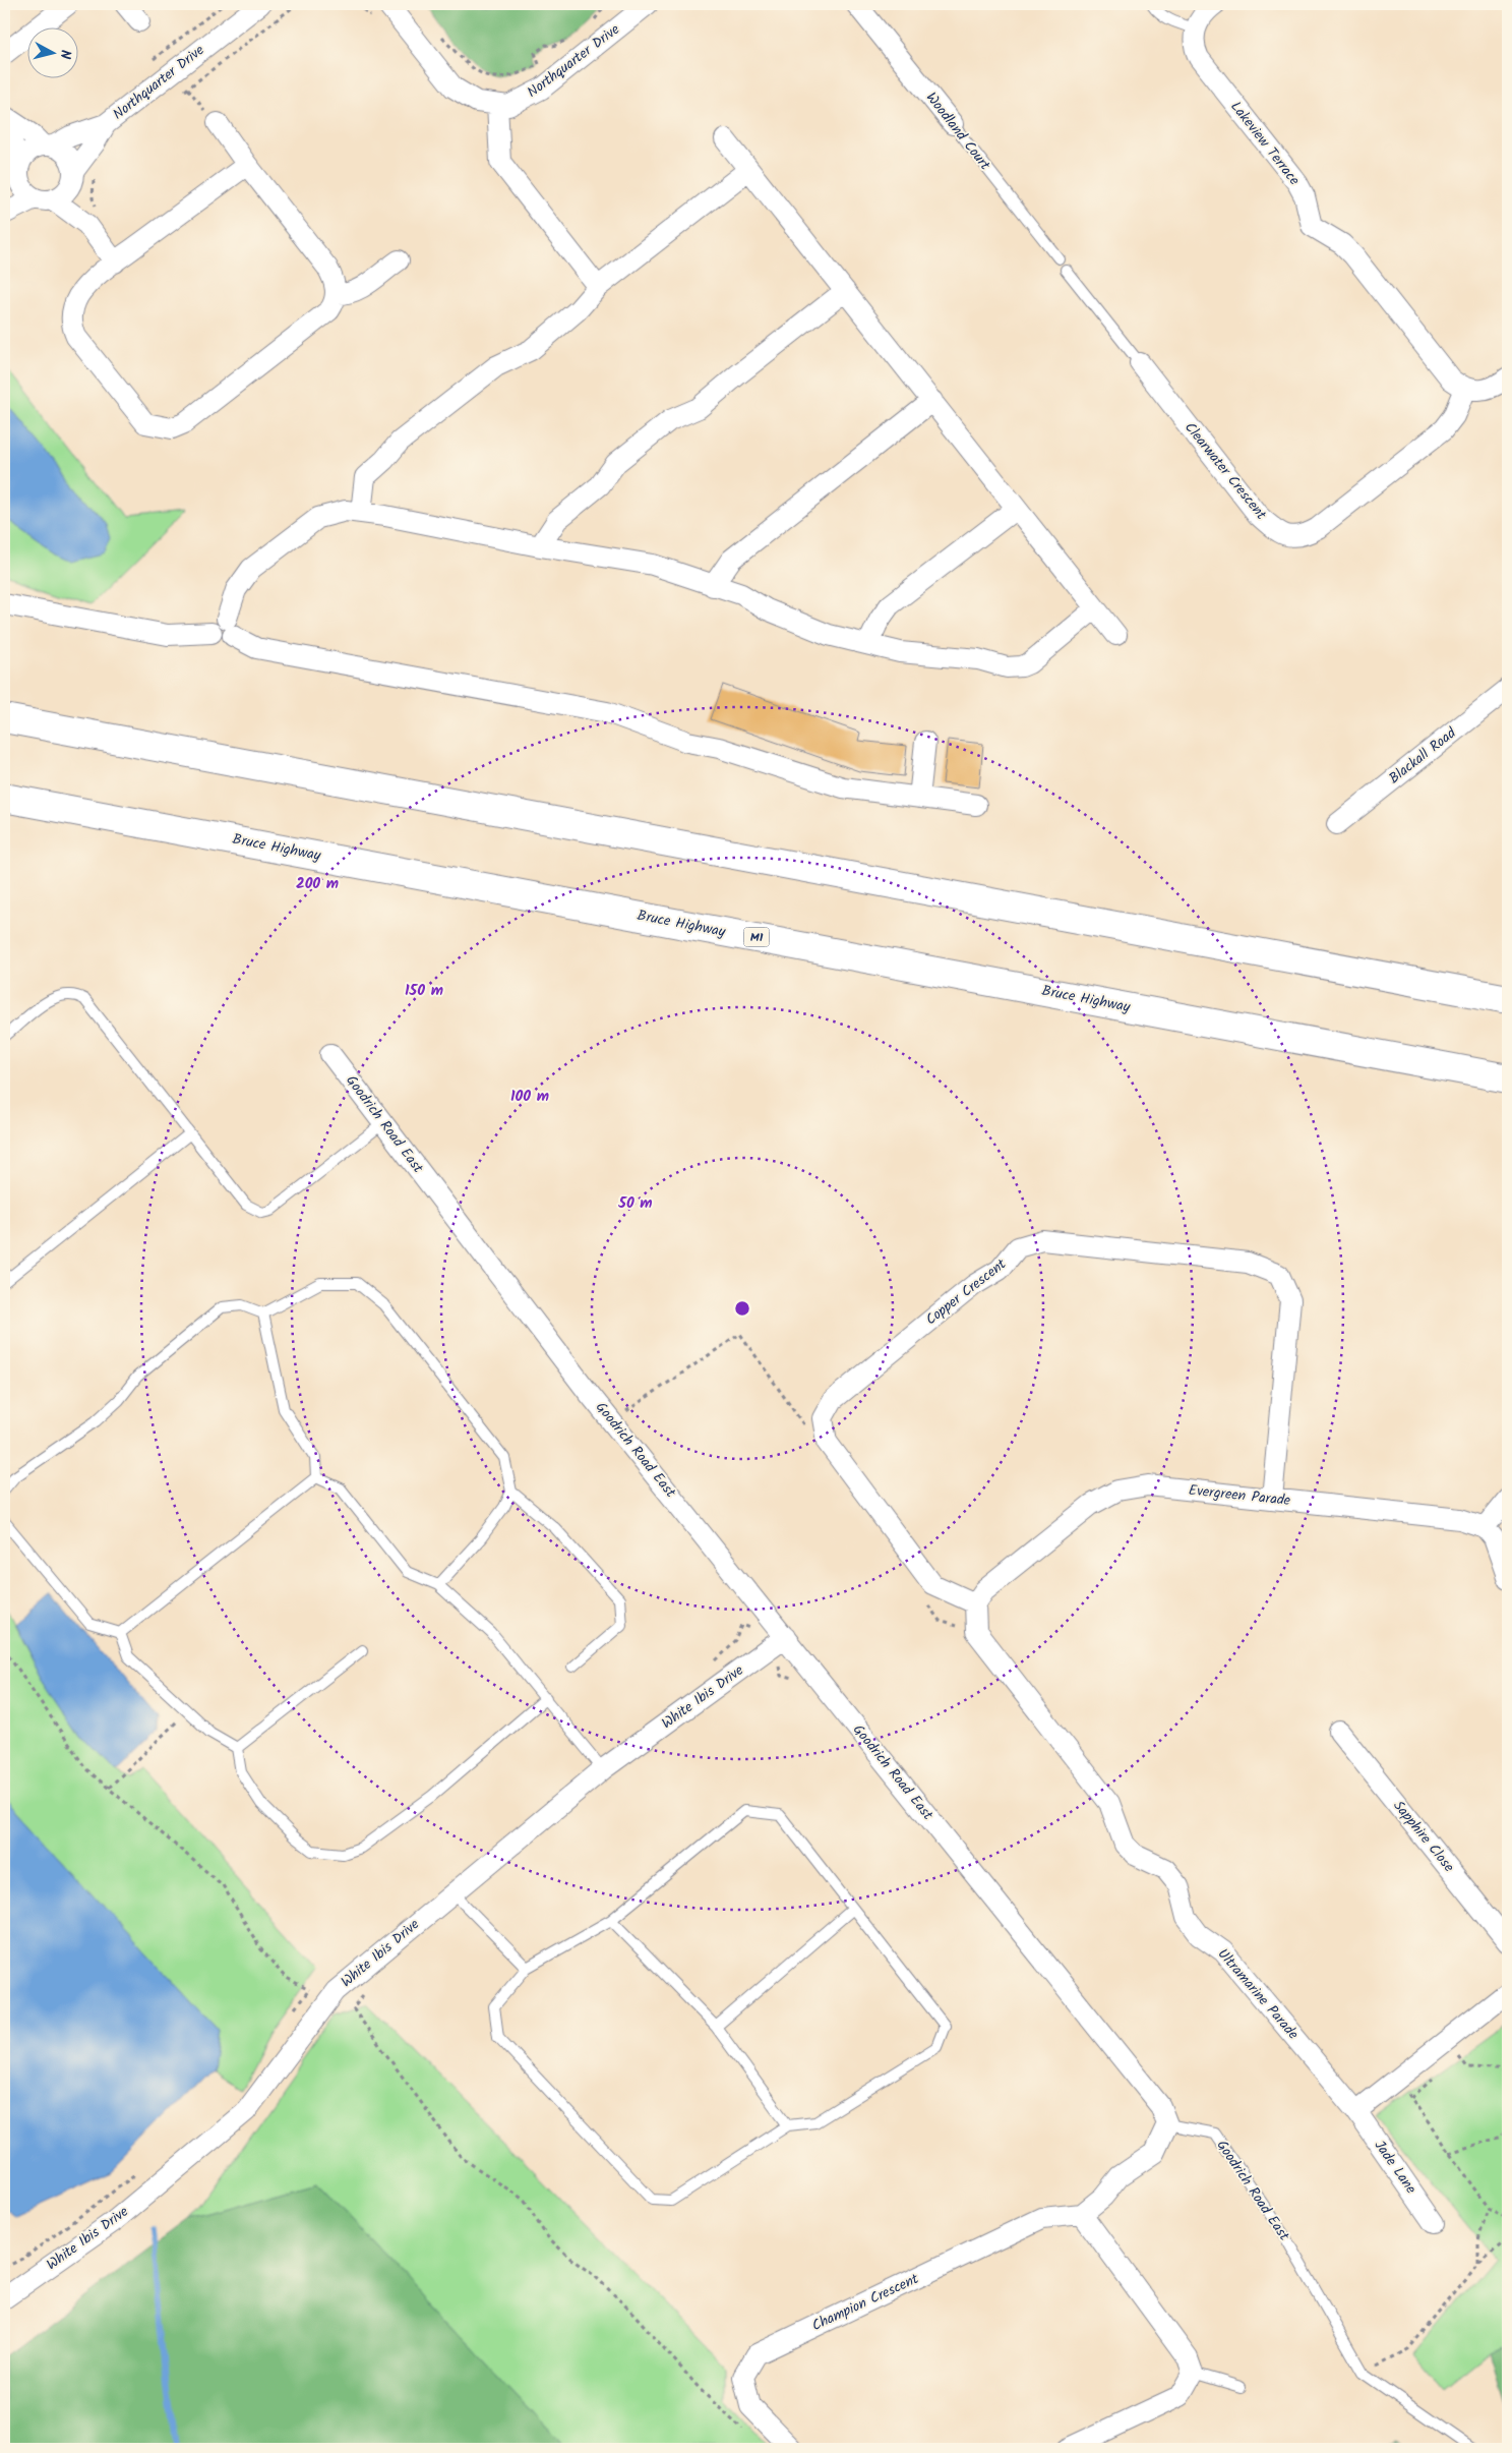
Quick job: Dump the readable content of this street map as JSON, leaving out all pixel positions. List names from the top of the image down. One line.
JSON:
{"streets":{"highway":["Bruce Highway","M1"],"street":["Northquarter Drive","Woodland Court","Lakeview Terrace","Clearwater Crescent","Blackall Road","Goodrich Road East","Copper Crescent","Evergreen Parade","White Ibis Drive","Sapphire Close","Ultramarine Parade","Jade Lane","Champion Crescent"]},"crossings":[["Lakeview Terrace","Clearwater Crescent"],["Goodrich Road East","White Ibis Drive"],["Copper Crescent","Evergreen Parade"],["Ultramarine Parade","Jade Lane"]],"north":"right","rings":["200 m","150 m","100 m","50 m"]}
